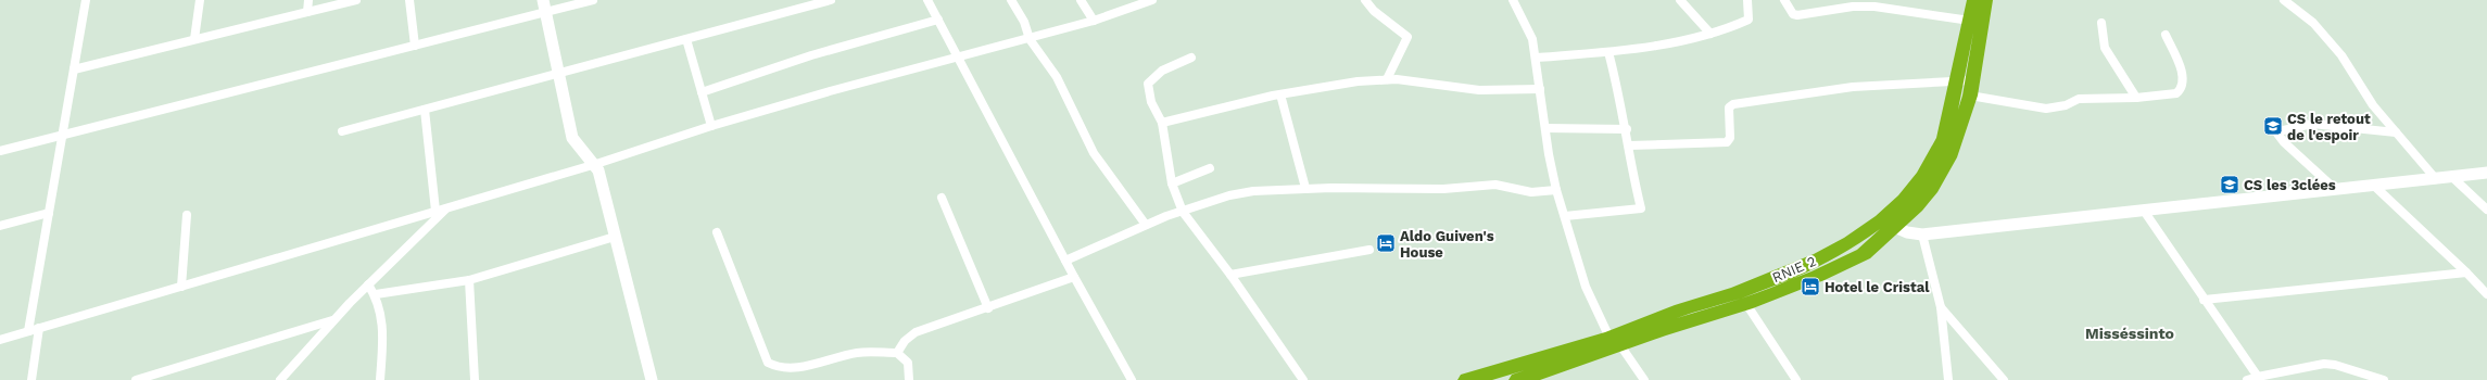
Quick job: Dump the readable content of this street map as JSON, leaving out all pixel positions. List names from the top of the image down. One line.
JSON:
{"streets":{"highway":["RNIE 2"]},"districts":["Misséssinto"],"places":{"school or university":["CS le retout de l'espoir","CS les 3clées"],"hotel":["Aldo Guiven's House","Hotel le Cristal"]}}
